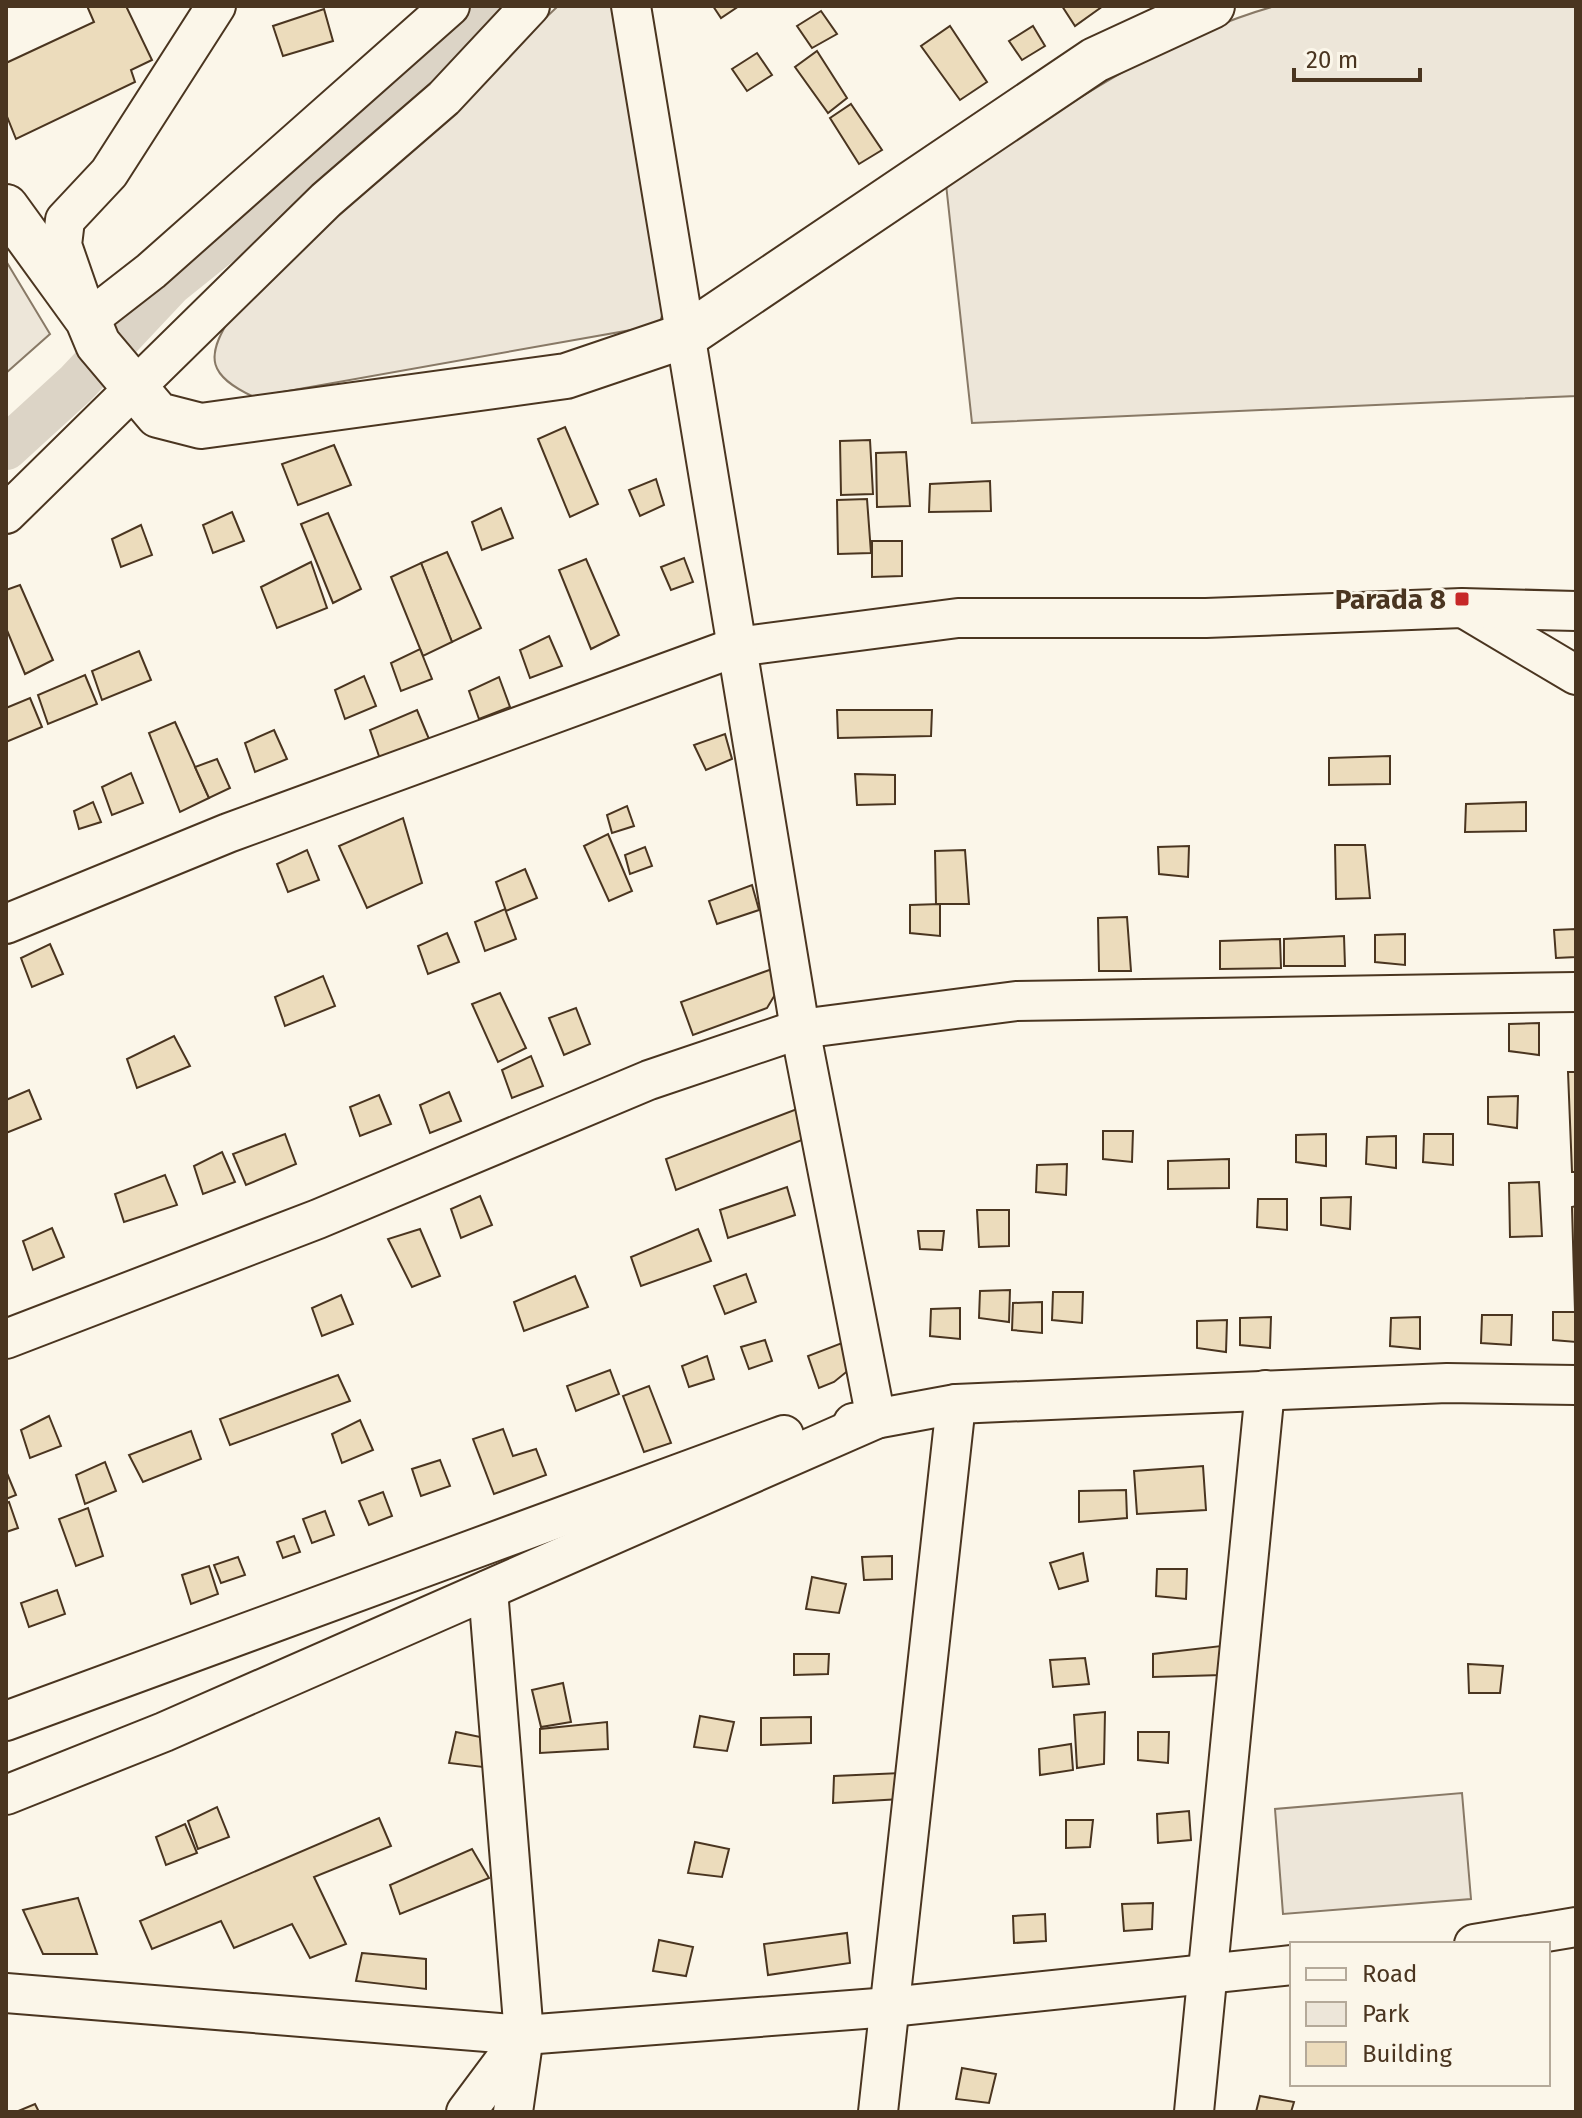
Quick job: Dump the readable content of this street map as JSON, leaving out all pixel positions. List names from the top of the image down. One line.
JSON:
{"places":{"transit":["Parada 8"]},"legend":["Road","Park","Building"],"scale_bar":"20 m"}
